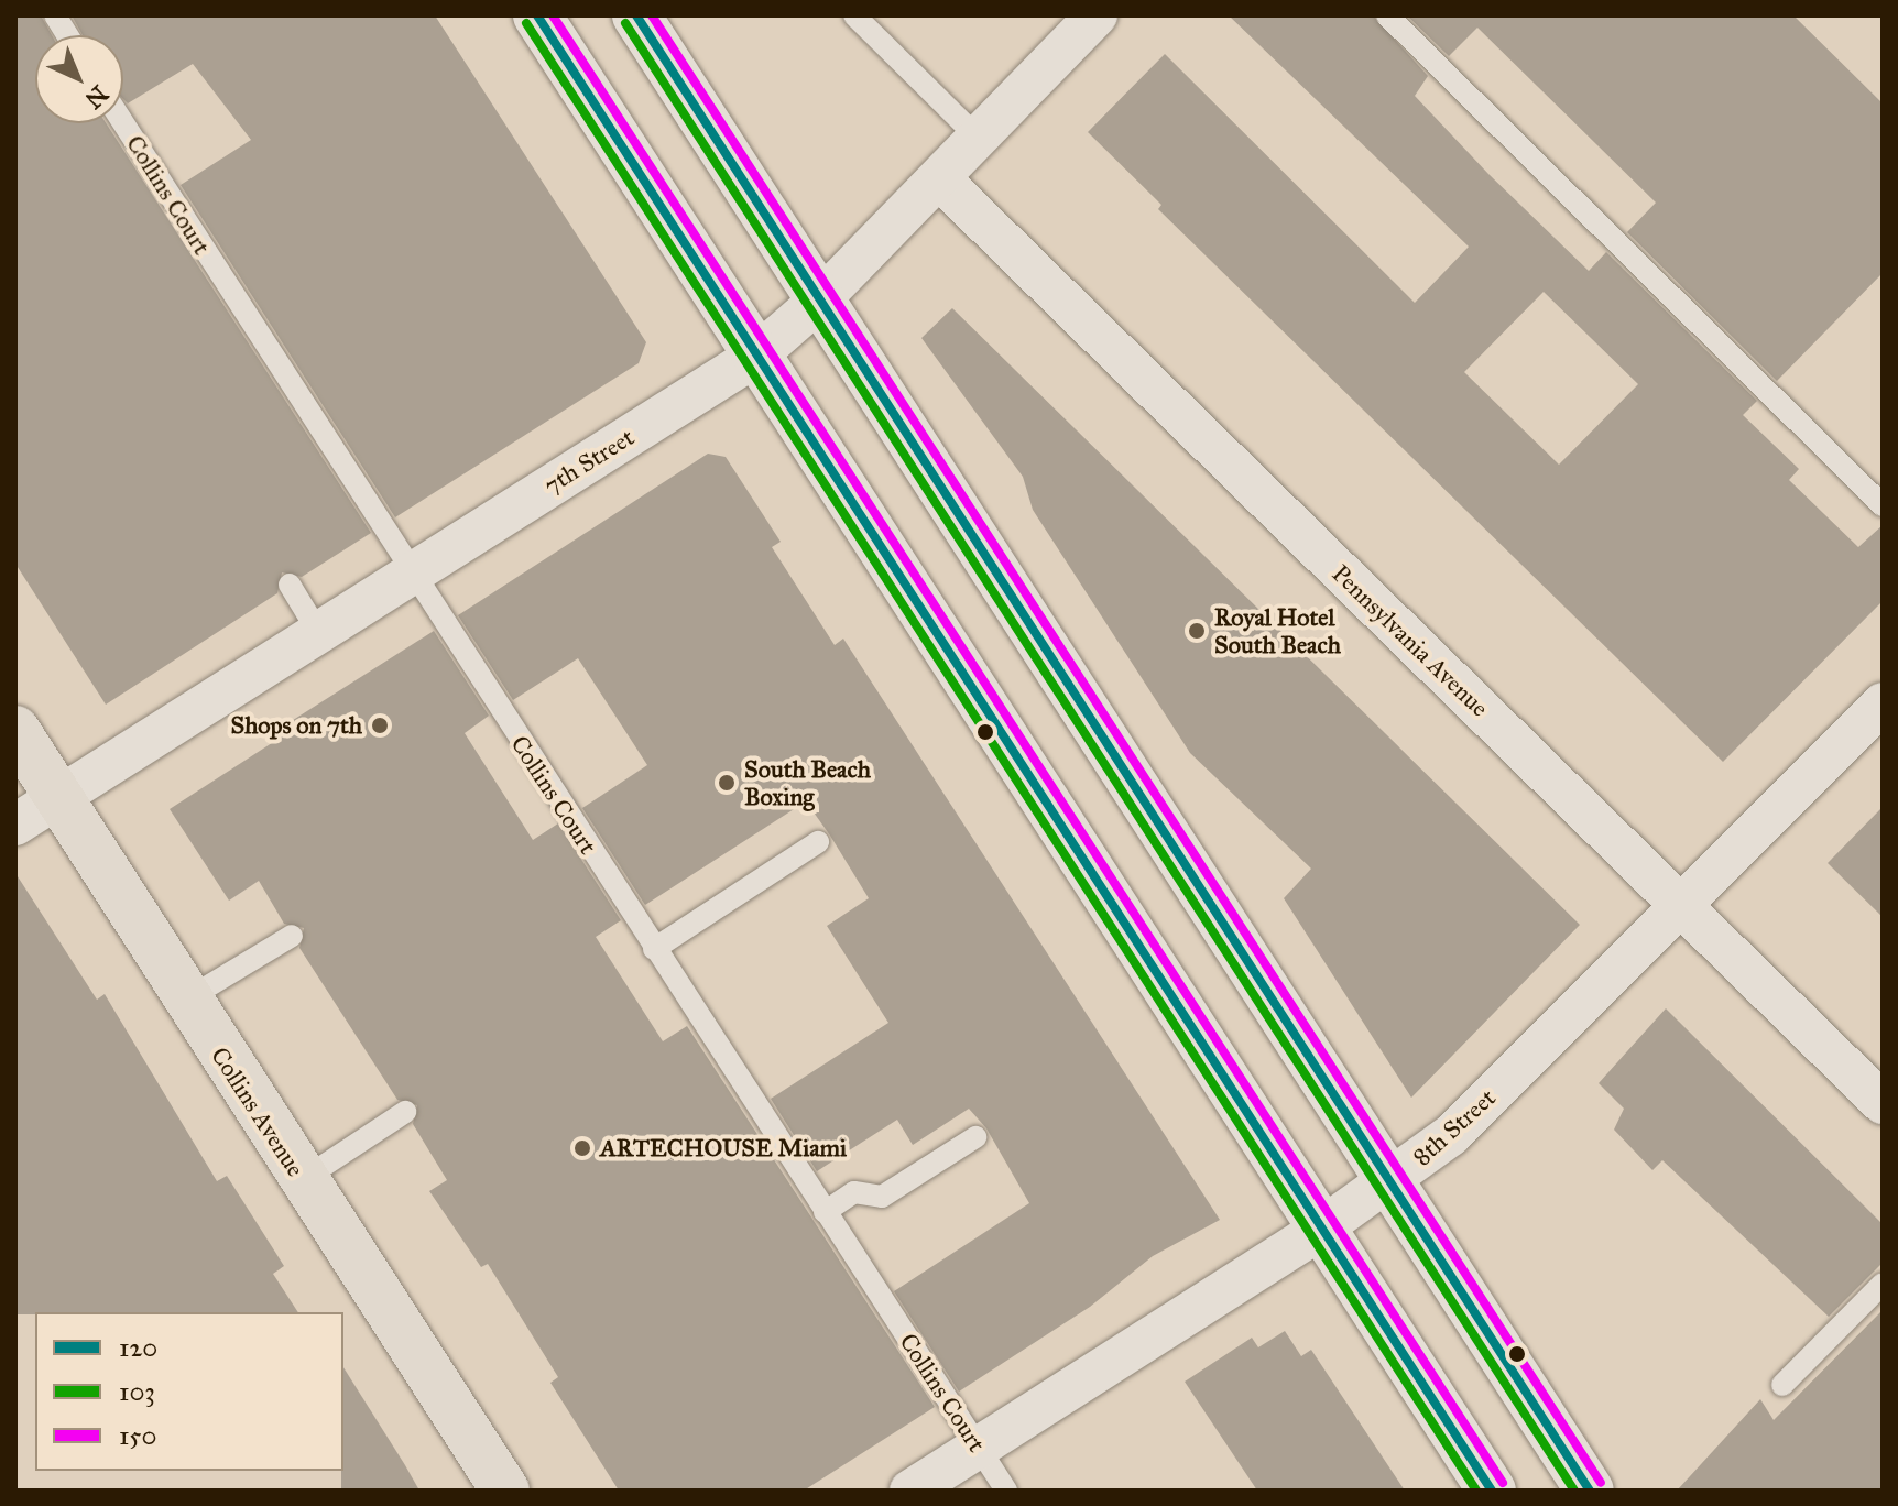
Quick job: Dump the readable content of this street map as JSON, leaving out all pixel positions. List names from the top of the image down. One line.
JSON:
{"streets":{"main road":["Collins Avenue"],"street":["7th Street","Pennsylvania Avenue","8th Street"],"lane":["Collins Court"]},"crossings":[["Collins Court","7th Street"],["Collins Court","8th Street"],["7th Street","Pennsylvania Avenue"],["7th Street","Collins Avenue"],["Pennsylvania Avenue","8th Street"]],"places":["Royal Hotel South Beach","Shops on 7th","South Beach Boxing","ARTECHOUSE Miami"],"lines":["transit line 120","transit line 150","transit line 103"],"legend":["120","103","150"],"north":"bottom right"}
